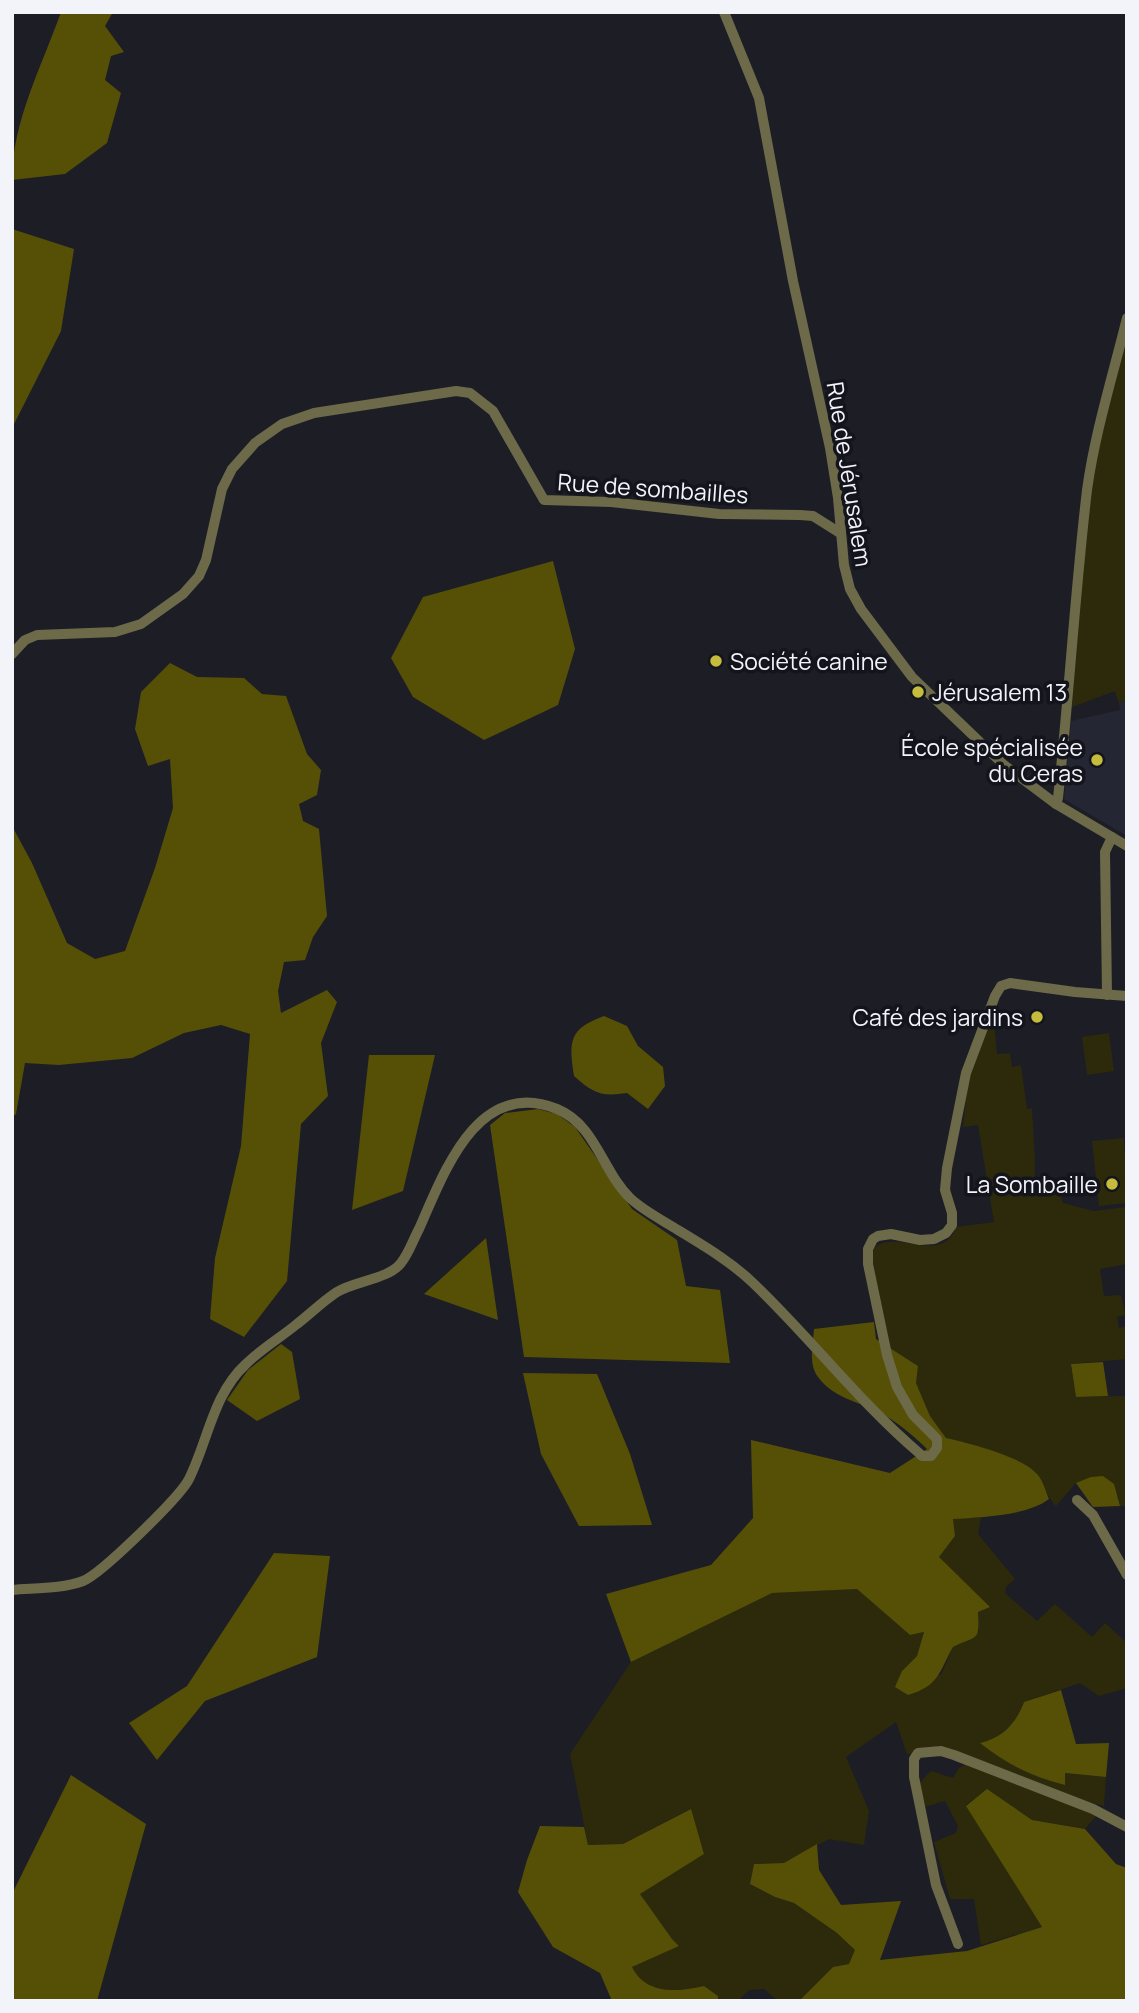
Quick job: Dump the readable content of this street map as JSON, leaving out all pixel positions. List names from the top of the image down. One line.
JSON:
{"streets":{"street":["Rue de Jérusalem","Rue de sombailles"]},"crossings":[["Rue de Jérusalem","Rue de sombailles"]],"places":["Société canine","Jérusalem 13","École spécialisée du Ceras","Café des jardins","La Sombaille"]}
